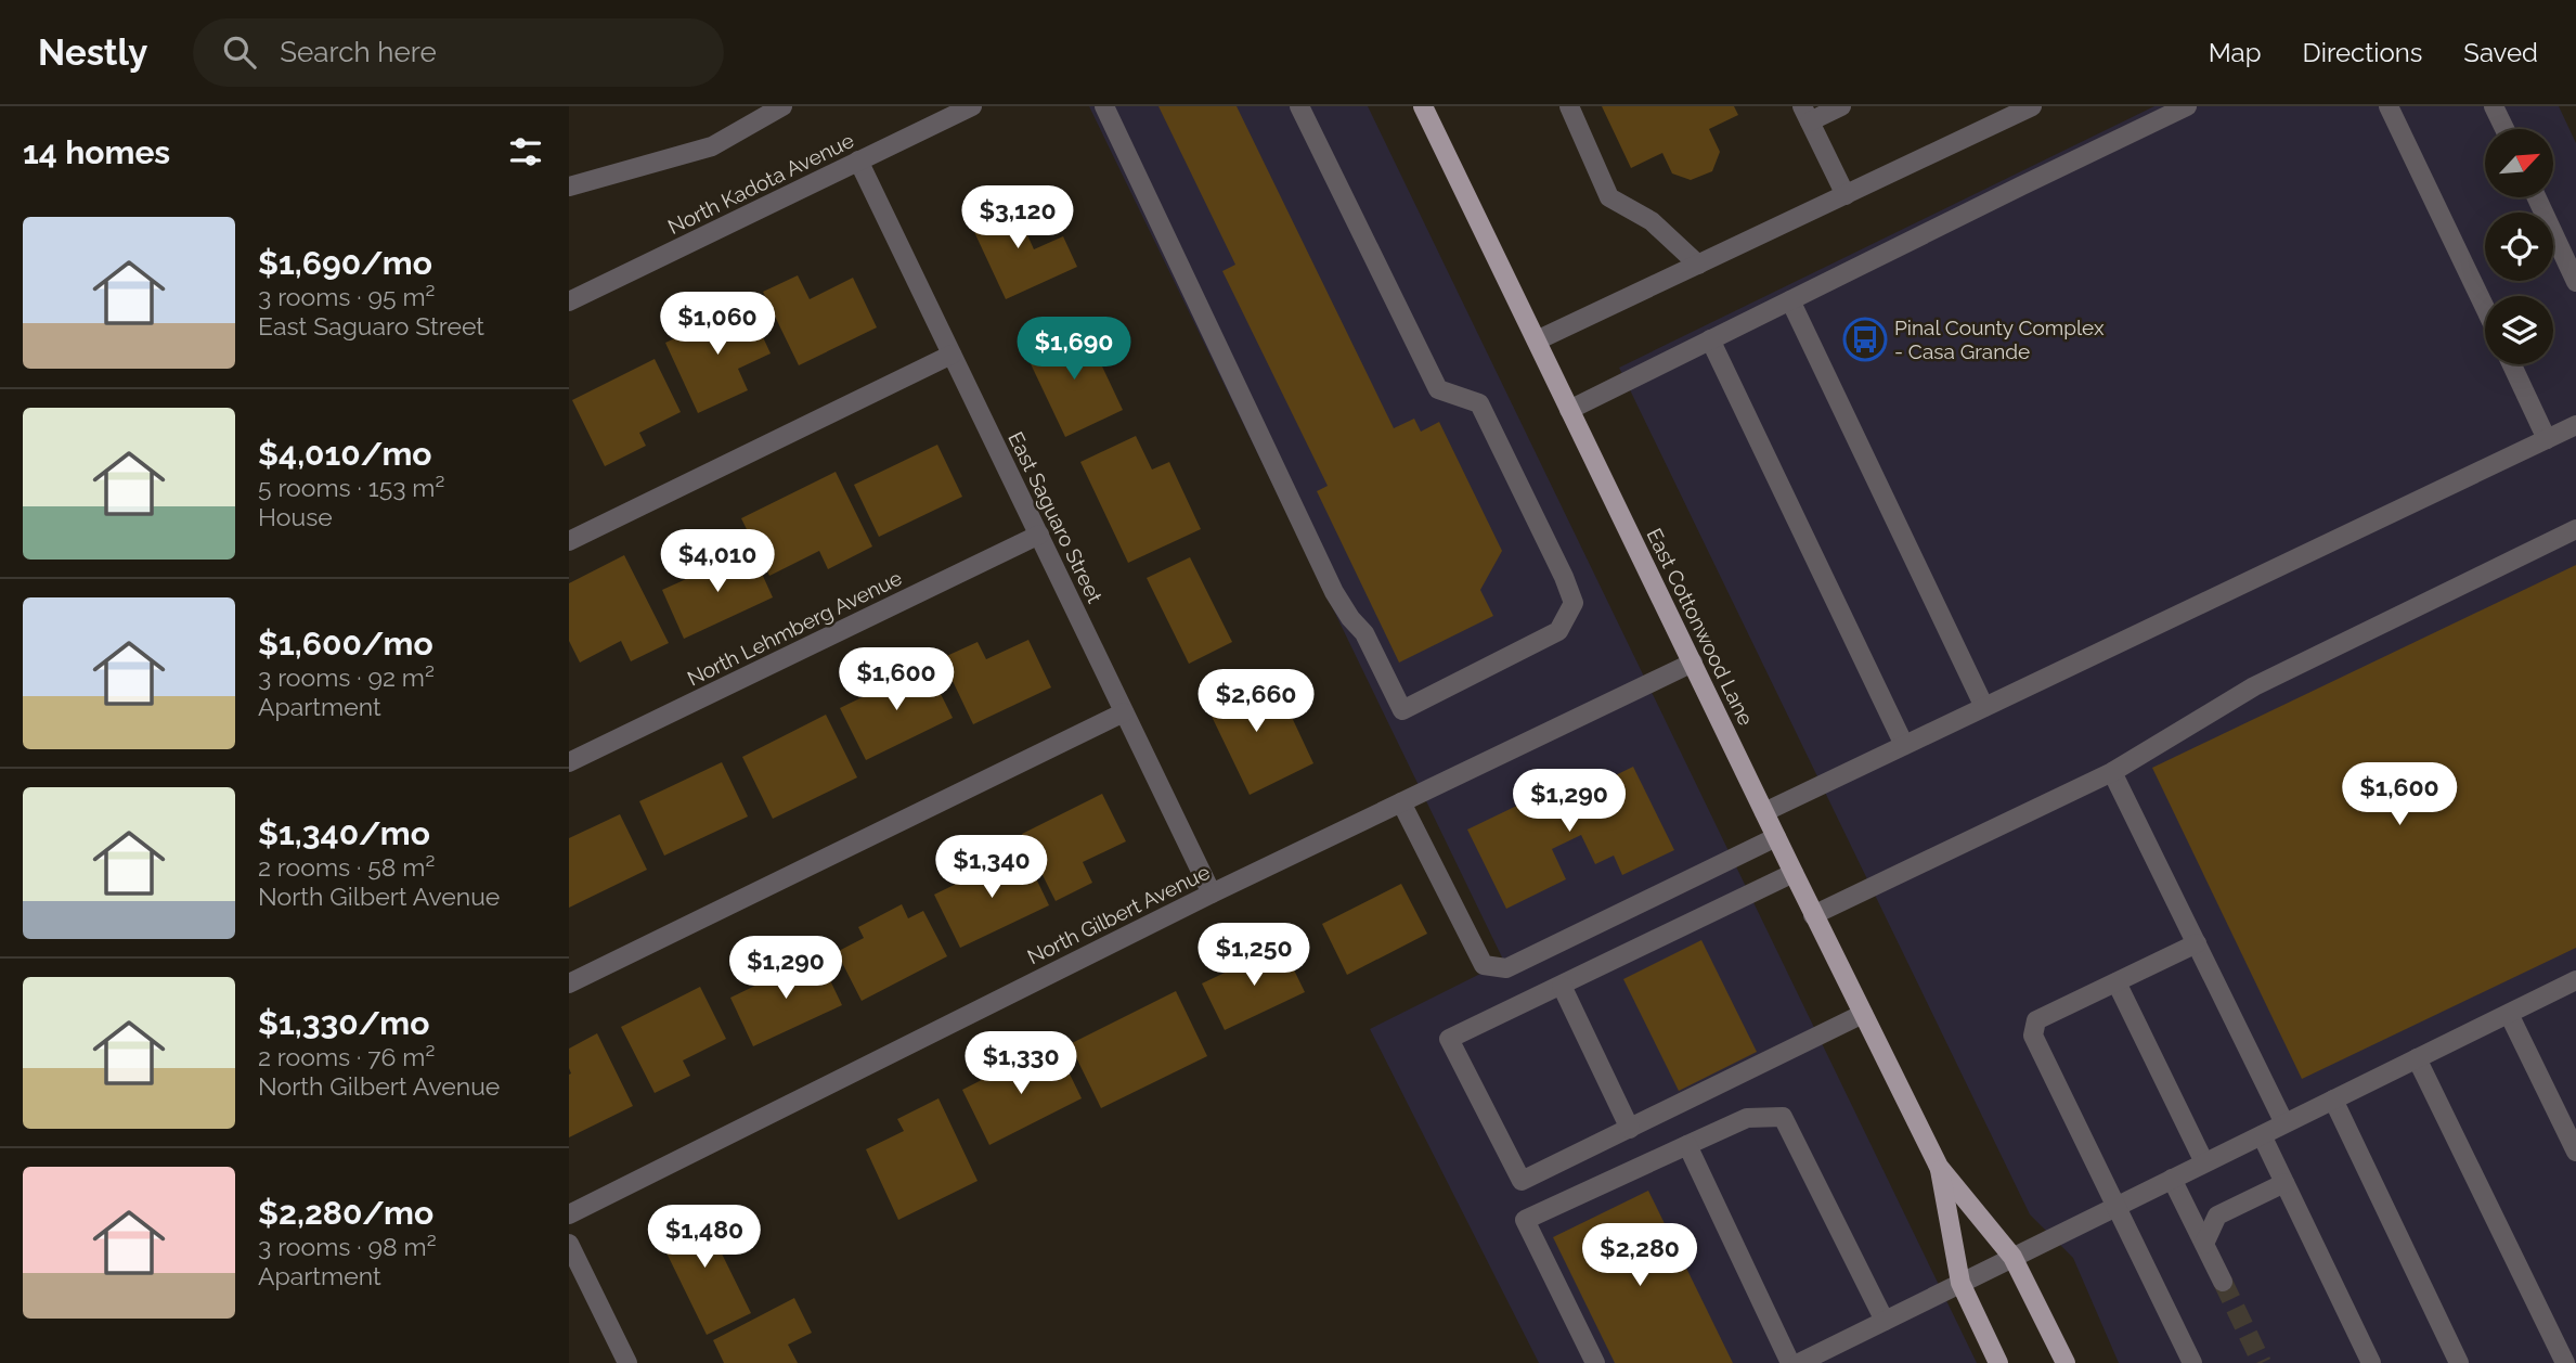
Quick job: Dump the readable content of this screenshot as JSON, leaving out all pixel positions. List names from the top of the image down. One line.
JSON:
{"streets":{"main road":["East Cottonwood Lane"],"street":["North Kadota Avenue","East Saguaro Street","North Lehmberg Avenue","North Gilbert Avenue"]},"crossings":[["North Kadota Avenue","East Saguaro Street"],["East Saguaro Street","North Lehmberg Avenue"],["East Saguaro Street","North Gilbert Avenue"],["East Cottonwood Lane","North Gilbert Avenue"]],"places":{"bus stop":["Pinal County Complex - Casa Grande"]},"north":"top right","page":{"header":"Nestly","search":"Search here","nav":["Map","Directions","Saved"],"heading":"14 homes","price":["$3,120","$1,060","$1,690","$4,010","$1,600","$2,660","$1,600","$1,290","$1,340","$1,250","$1,290","$1,330","$1,480","$2,280"],"list":[{"name":"$1,690/mo","note":"3 rooms · 95 m² · East Saguaro Street"},{"name":"$4,010/mo","note":"5 rooms · 153 m² · House"},{"name":"$1,600/mo","note":"3 rooms · 92 m² · Apartment"},{"name":"$1,340/mo","note":"2 rooms · 58 m² · North Gilbert Avenue"},{"name":"$1,330/mo","note":"2 rooms · 76 m² · North Gilbert Avenue"},{"name":"$2,280/mo","note":"3 rooms · 98 m² · Apartment"}]}}
